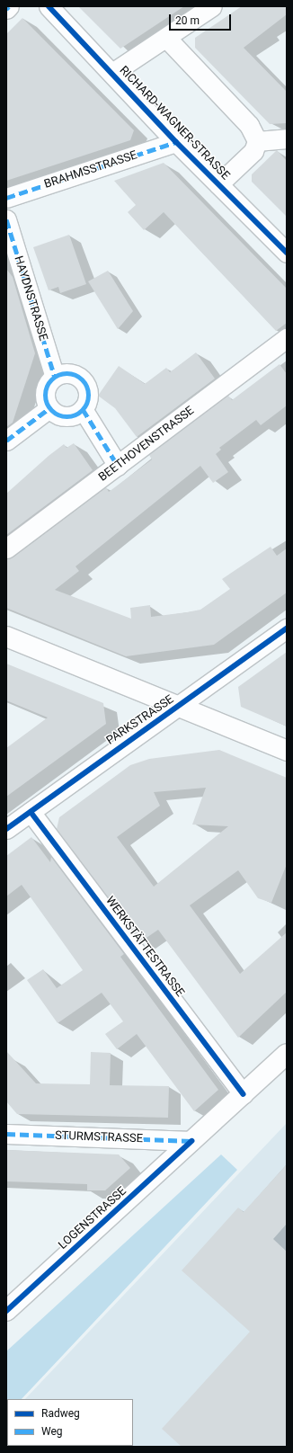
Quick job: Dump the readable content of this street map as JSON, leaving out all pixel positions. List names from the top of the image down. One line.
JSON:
{"streets":{"main road":["LOGENSTRASSE"],"street":["RICHARD-WAGNER-STRASSE","BRAHMSSTRASSE","HAYDNSTRASSE","BEETHOVENSTRASSE","PARKSTRASSE","WERKSTÄTTESTRASSE","STURMSTRASSE"]},"crossings":[["RICHARD-WAGNER-STRASSE","BRAHMSSTRASSE"],["PARKSTRASSE","WERKSTÄTTESTRASSE"],["WERKSTÄTTESTRASSE","LOGENSTRASSE"],["STURMSTRASSE","LOGENSTRASSE"]],"legend":["Radweg","Weg"],"scale_bar":"20 m"}
